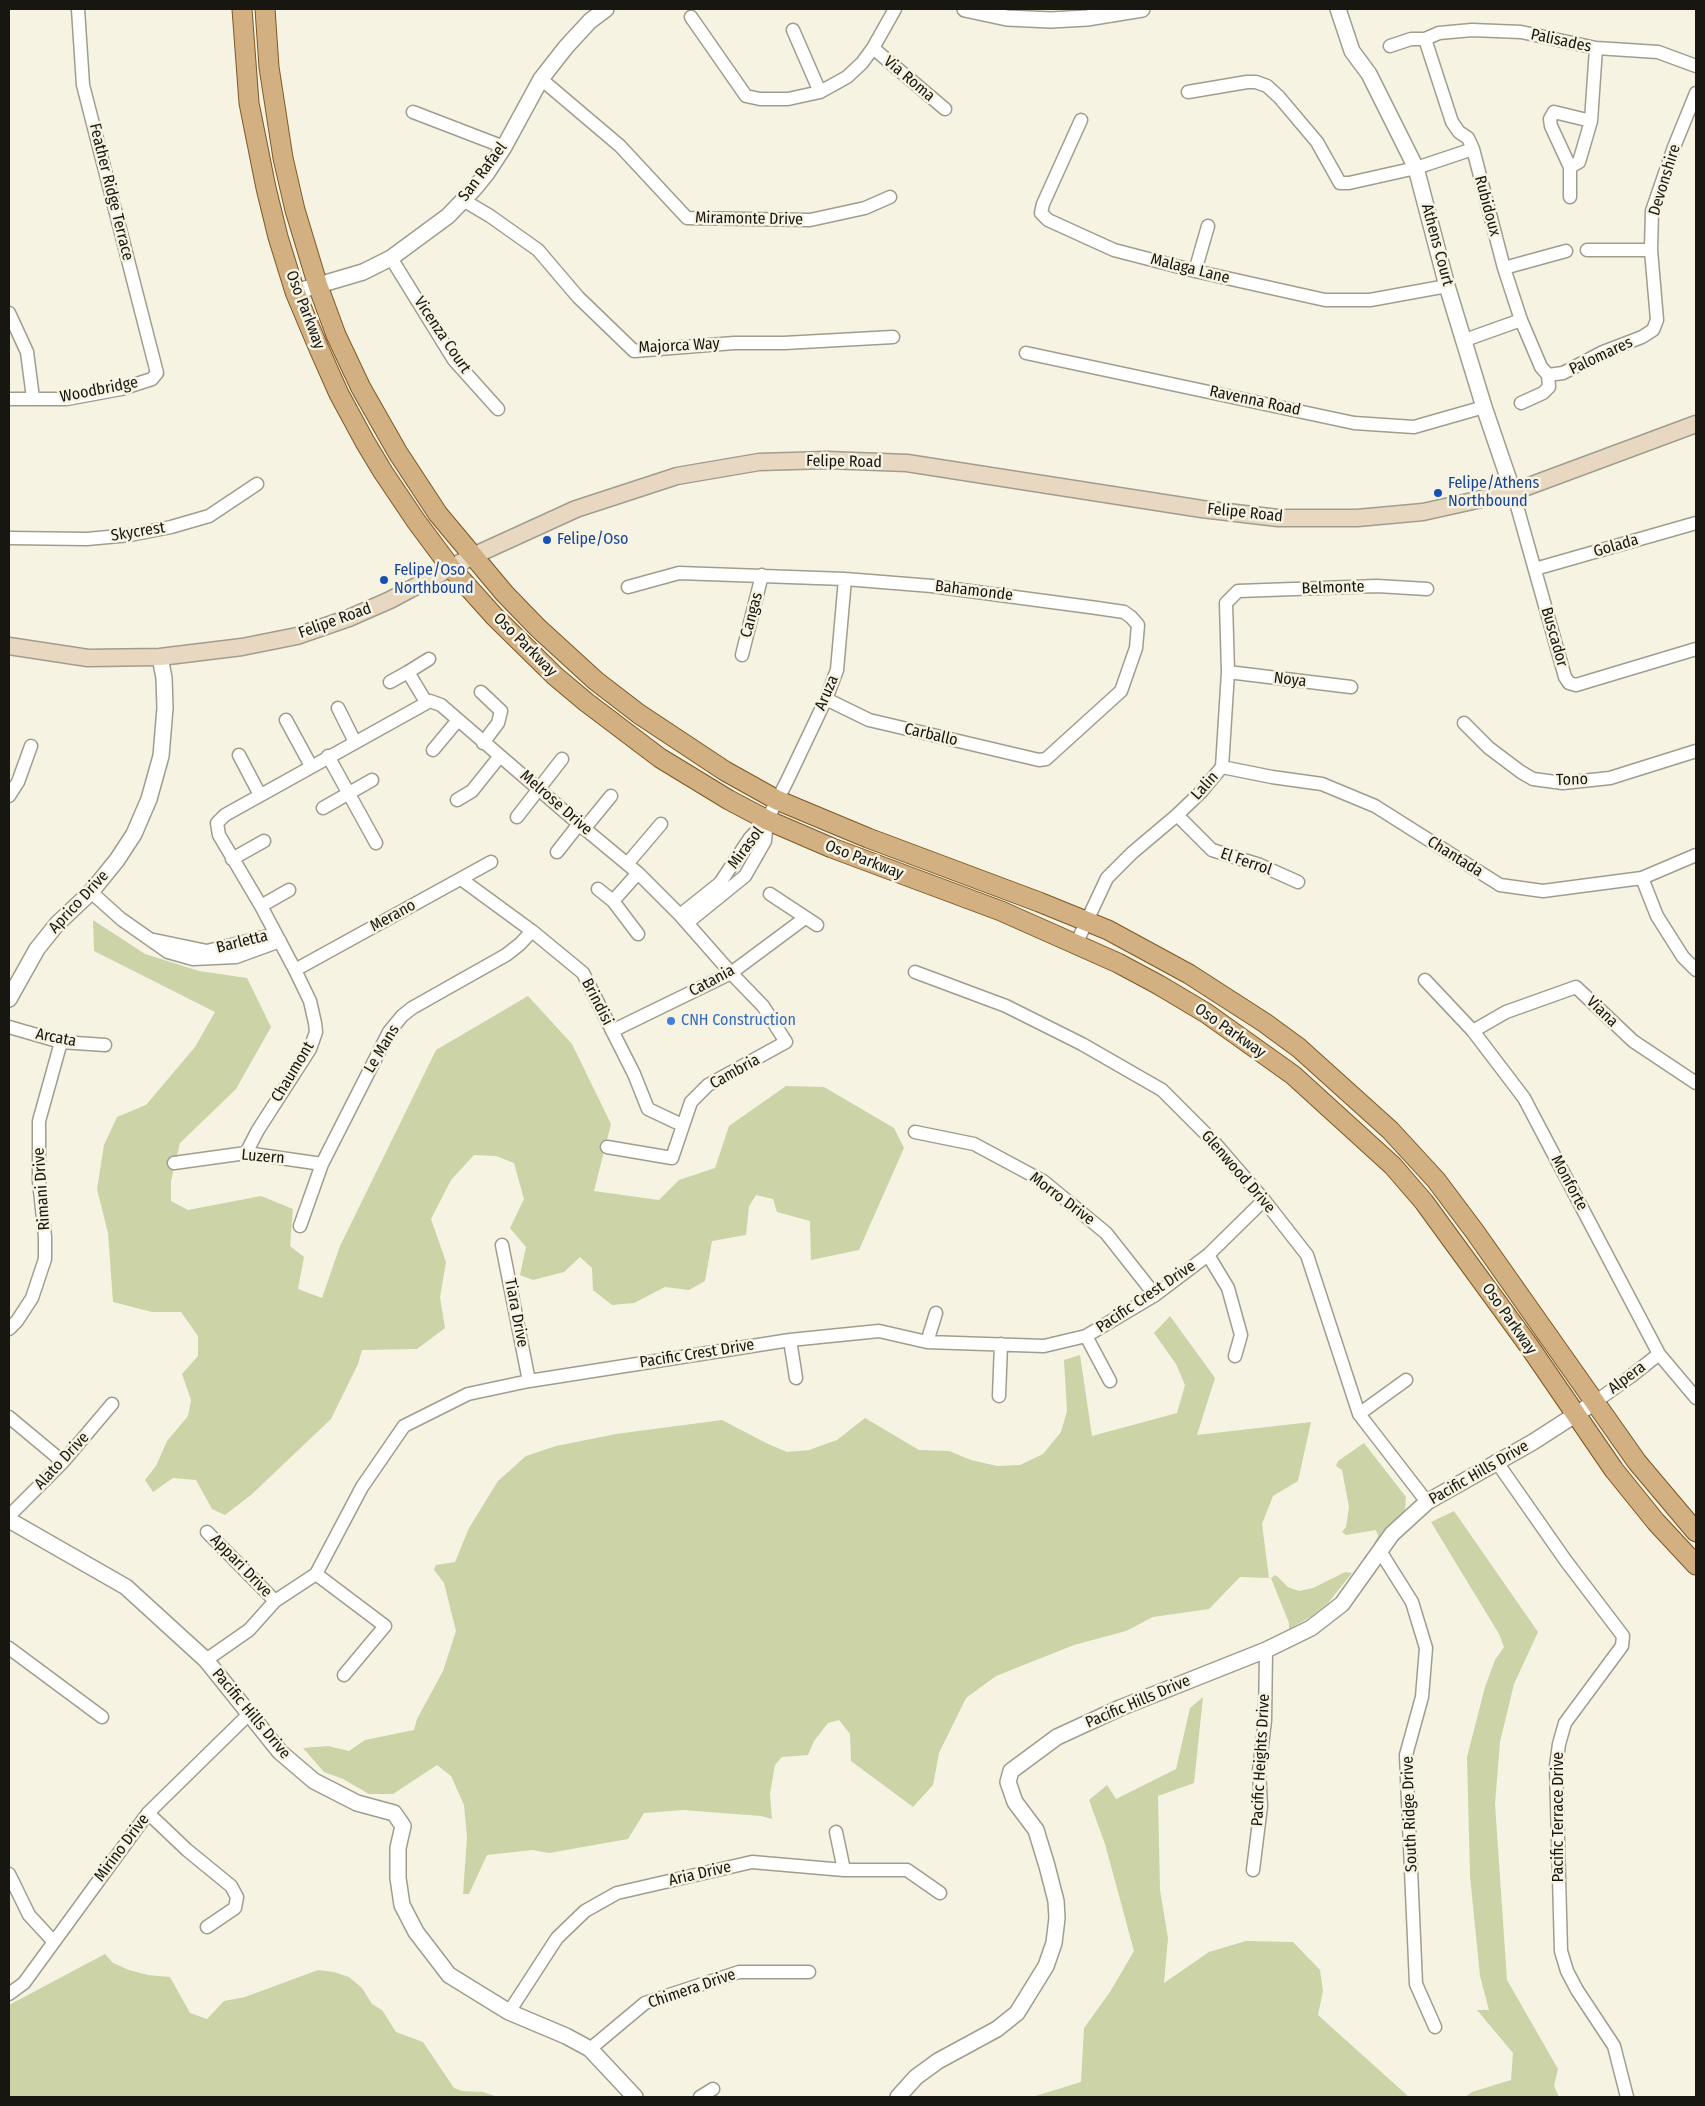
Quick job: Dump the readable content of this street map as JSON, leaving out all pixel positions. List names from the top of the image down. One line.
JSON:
{"streets":{"main road":["Oso Parkway","Felipe Road"],"street":["Palisades","Via Roma","San Rafael","Devonshire","Feather Ridge Terrace","Rubidoux","Miramonte Drive","Athens Court","Malaga Lane","Vicenza Court","Majorca Way","Palomares","Woodbridge","Ravenna Road","Skycrest","Golada","Belmonte","Bahamonde","Cangas","Buscador","Noya","Aruza","Carballo","Tono","Lalin","Melrose Drive","Mirasol","Chantada","El Ferrol","Aprico Drive","Merano","Barletta","Catania","Brindisi","Viana","Arcata","Le Mans","Chaumont","Cambria","Luzern","Glenwood Drive","Monforte","Rimani Drive","Morro Drive","Pacific Crest Drive","Tiara Drive","Alpera","Alato Drive","Pacific Hills Drive","Appari Drive","Pacific Heights Drive","South Ridge Drive","Pacific Terrace Drive","Mirino Drive","Aria Drive","Chimera Drive"]},"crossings":[["Palisades","Rubidoux"],["San Rafael","Miramonte Drive"],["San Rafael","Oso Parkway"],["San Rafael","Vicenza Court"],["San Rafael","Majorca Way"],["Devonshire","Palomares"],["Feather Ridge Terrace","Woodbridge"],["Rubidoux","Palomares"],["Athens Court","Malaga Lane"],["Athens Court","Ravenna Road"],["Athens Court","Felipe Road"],["Athens Court","Buscador"],["Oso Parkway","Felipe Road"],["Oso Parkway","Aruza"],["Oso Parkway","Lalin"],["Oso Parkway","Mirasol"],["Oso Parkway","Alpera"],["Oso Parkway","Pacific Hills Drive"],["Felipe Road","Buscador"],["Felipe Road","Aprico Drive"],["Golada","Buscador"],["Belmonte","Lalin"],["Bahamonde","Cangas"],["Bahamonde","Aruza"],["Bahamonde","Carballo"],["Noya","Lalin"],["Aruza","Carballo"],["Aruza","Mirasol"],["Lalin","Chantada"],["Lalin","El Ferrol"],["Melrose Drive","Mirasol"],["Melrose Drive","Catania"],["Melrose Drive","Cambria"],["Aprico Drive","Barletta"],["Merano","Brindisi"],["Merano","Chaumont"],["Barletta","Chaumont"],["Catania","Brindisi"],["Brindisi","Le Mans"],["Brindisi","Cambria"],["Viana","Monforte"],["Arcata","Rimani Drive"],["Le Mans","Luzern"],["Chaumont","Luzern"],["Glenwood Drive","Pacific Crest Drive"],["Glenwood Drive","Pacific Hills Drive"],["Monforte","Alpera"],["Morro Drive","Pacific Crest Drive"],["Pacific Crest Drive","Tiara Drive"],["Pacific Crest Drive","Pacific Hills Drive"],["Pacific Crest Drive","Appari Drive"],["Alpera","Pacific Hills Drive"],["Pacific Hills Drive","Pacific Heights Drive"],["Pacific Hills Drive","South Ridge Drive"],["Pacific Hills Drive","Pacific Terrace Drive"],["Pacific Hills Drive","Mirino Drive"],["Pacific Hills Drive","Aria Drive"],["Pacific Hills Drive","Chimera Drive"]],"places":["Felipe/Athens Northbound","Felipe/Oso","Felipe/Oso Northbound","CNH Construction"]}
